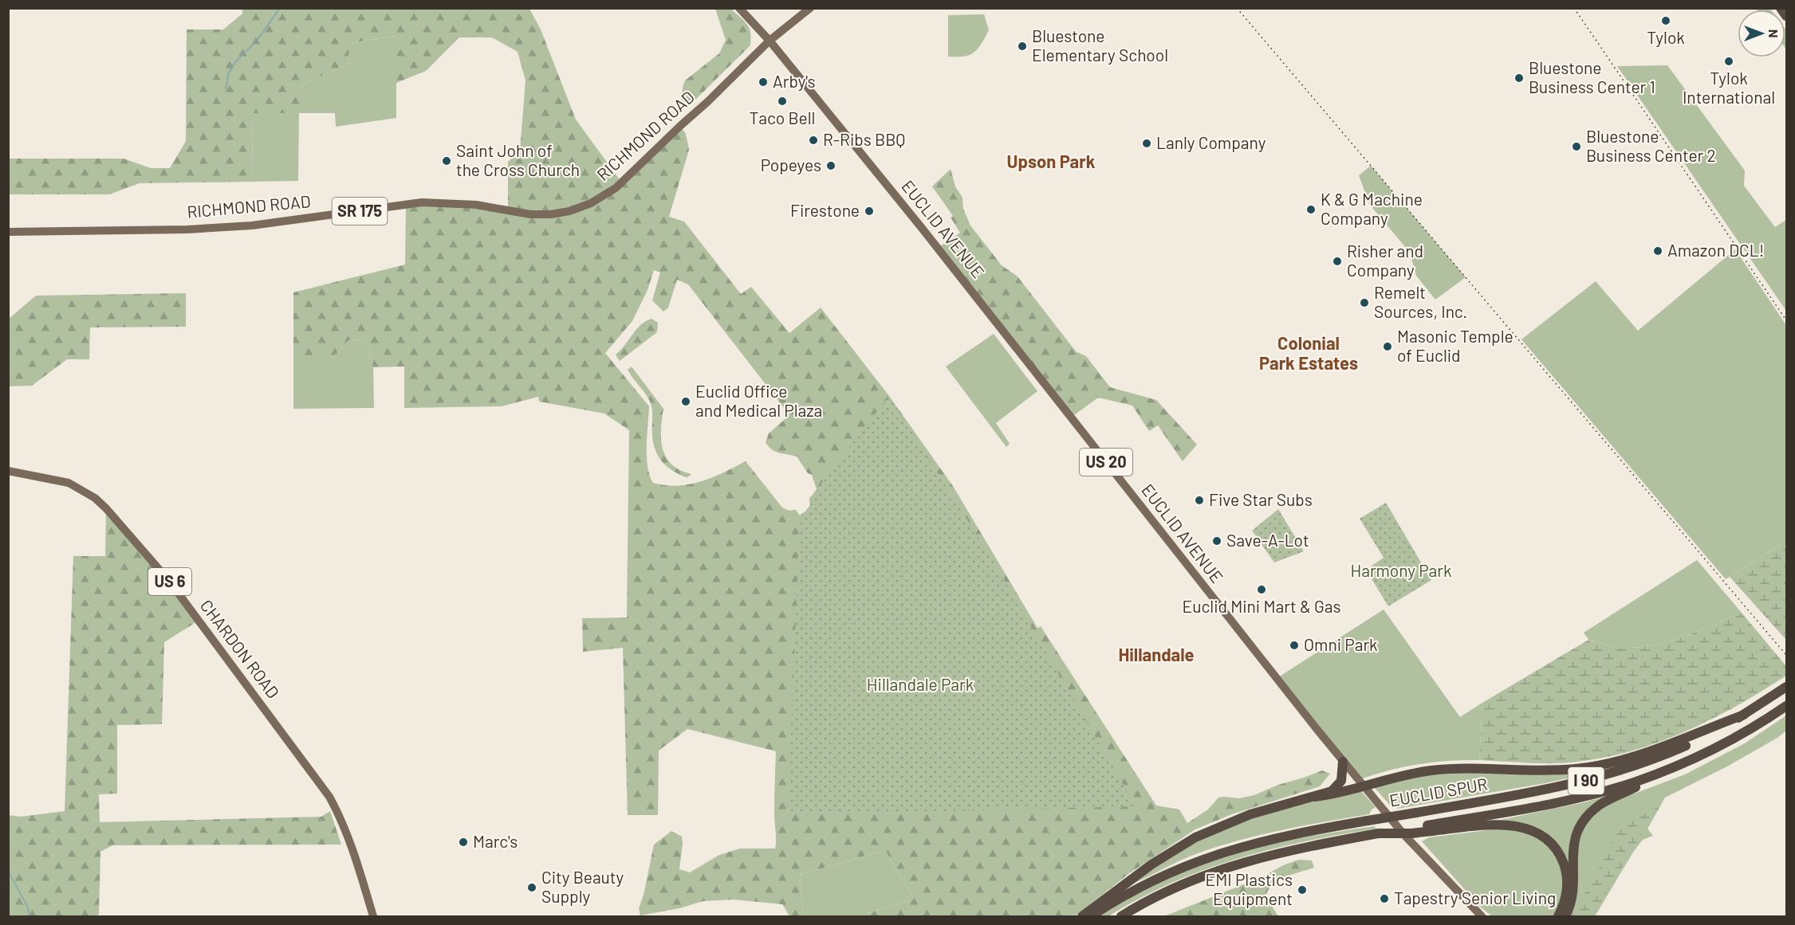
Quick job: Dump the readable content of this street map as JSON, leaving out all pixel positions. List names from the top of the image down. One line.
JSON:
{"streets":{"highway":["I 90","EUCLID SPUR"],"main road":["RICHMOND ROAD","SR 175","EUCLID AVENUE","US 20","US 6","CHARDON ROAD"]},"crossings":[["RICHMOND ROAD","SR 175"],["RICHMOND ROAD","EUCLID AVENUE"],["SR 175","EUCLID AVENUE"]],"districts":["Upson Park","Colonial Park Estates","Hillandale"],"parks":["Harmony Park","Hillandale Park"],"places":["Tylok","Bluestone Elementary School","Tylok International","Bluestone Business Center 1","Arby's","Taco Bell","R-Ribs BBQ","Lanly Company","Bluestone Business Center 2","Saint John of the Cross Church","Popeyes","K & G Machine Company","Firestone","Amazon DCL!","Risher and Company","Remelt Sources, Inc.","Masonic Temple of Euclid","Euclid Office and Medical Plaza","Five Star Subs","Save-A-Lot","Euclid Mini Mart & Gas","Omni Park","Marc's","City Beauty Supply","EMI Plastics Equipment","Tapestry Senior Living"],"north":"right"}
